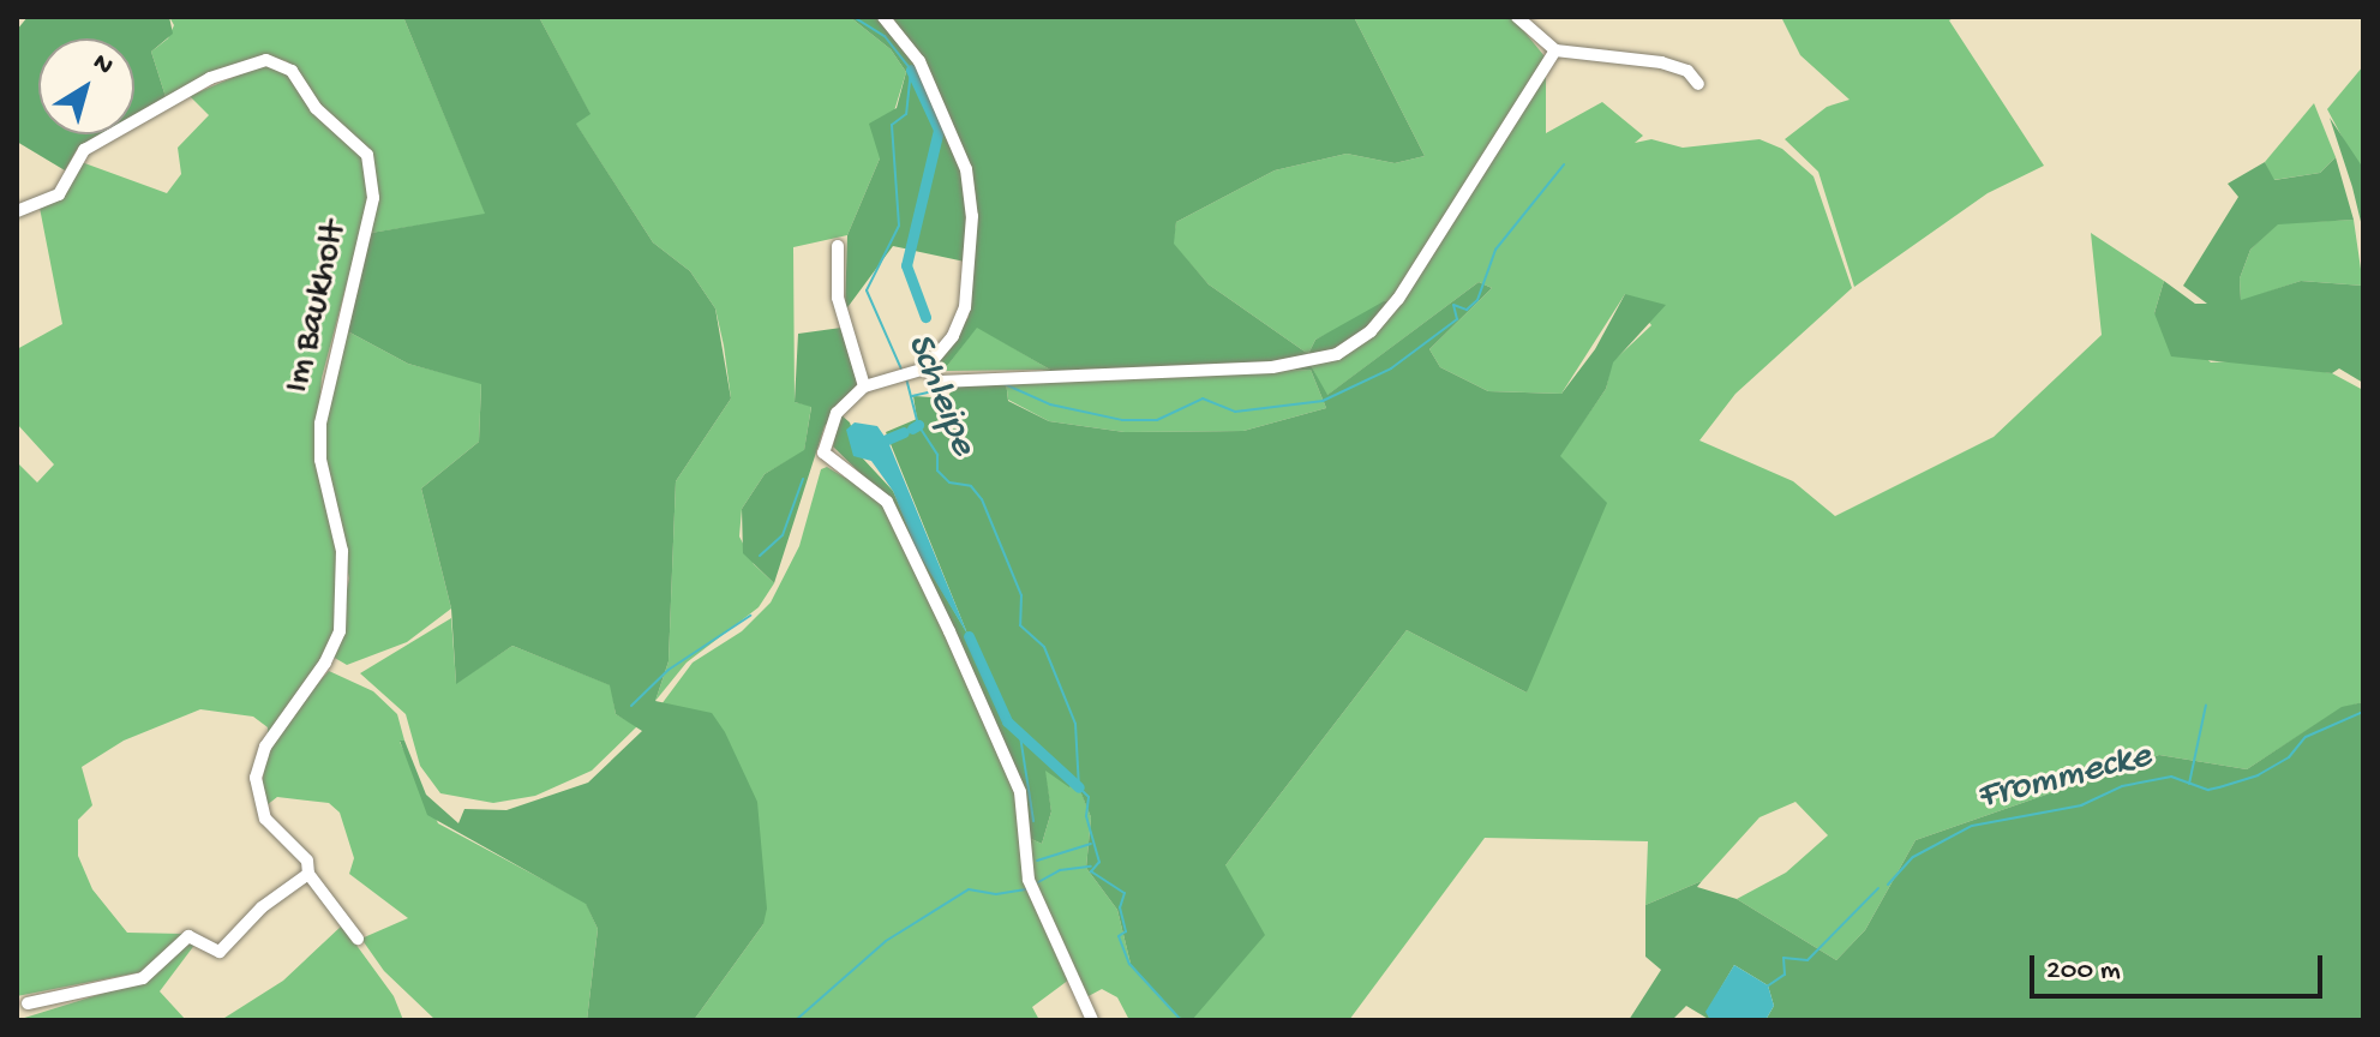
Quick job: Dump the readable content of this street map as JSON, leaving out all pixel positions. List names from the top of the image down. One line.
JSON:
{"streets":{"street":["Im Baukholt"]},"water":["Schleipe","Frommecke"],"scale_bar":"200 m","north":"top right"}
